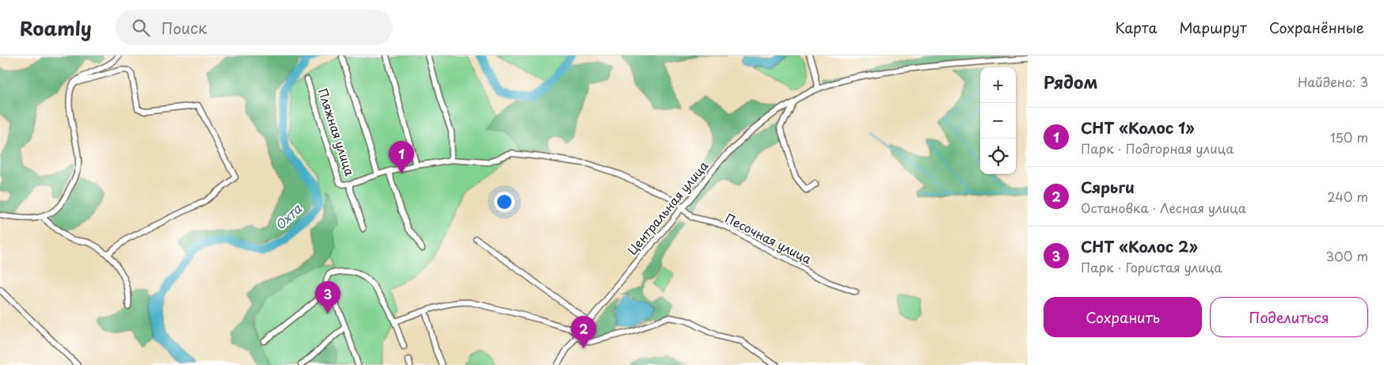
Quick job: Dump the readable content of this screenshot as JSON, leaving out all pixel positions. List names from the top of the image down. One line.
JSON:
{"streets":{"street":["Пляжная улица","Центральная улица","Песочная улица"]},"crossings":[["Центральная улица","Песочная улица"]],"water":["Охта"],"page":{"header":"Roamly","search":"Поиск","nav":["Карта","Маршрут","Сохранённые"],"heading":["Рядом","Найдено: 3"],"map_buttons":["+","−"],"list":[{"mark":"1","name":"СНТ «Колос 1»","note":"Парк · Подгорная улица","value":"150 m"},{"mark":"2","name":"Сярьги","note":"Остановка · Лесная улица","value":"240 m"},{"mark":"3","name":"СНТ «Колос 2»","note":"Парк · Гористая улица","value":"300 m"}],"pins":["1","3","2"],"buttons":["Сохранить","Поделиться"]}}
